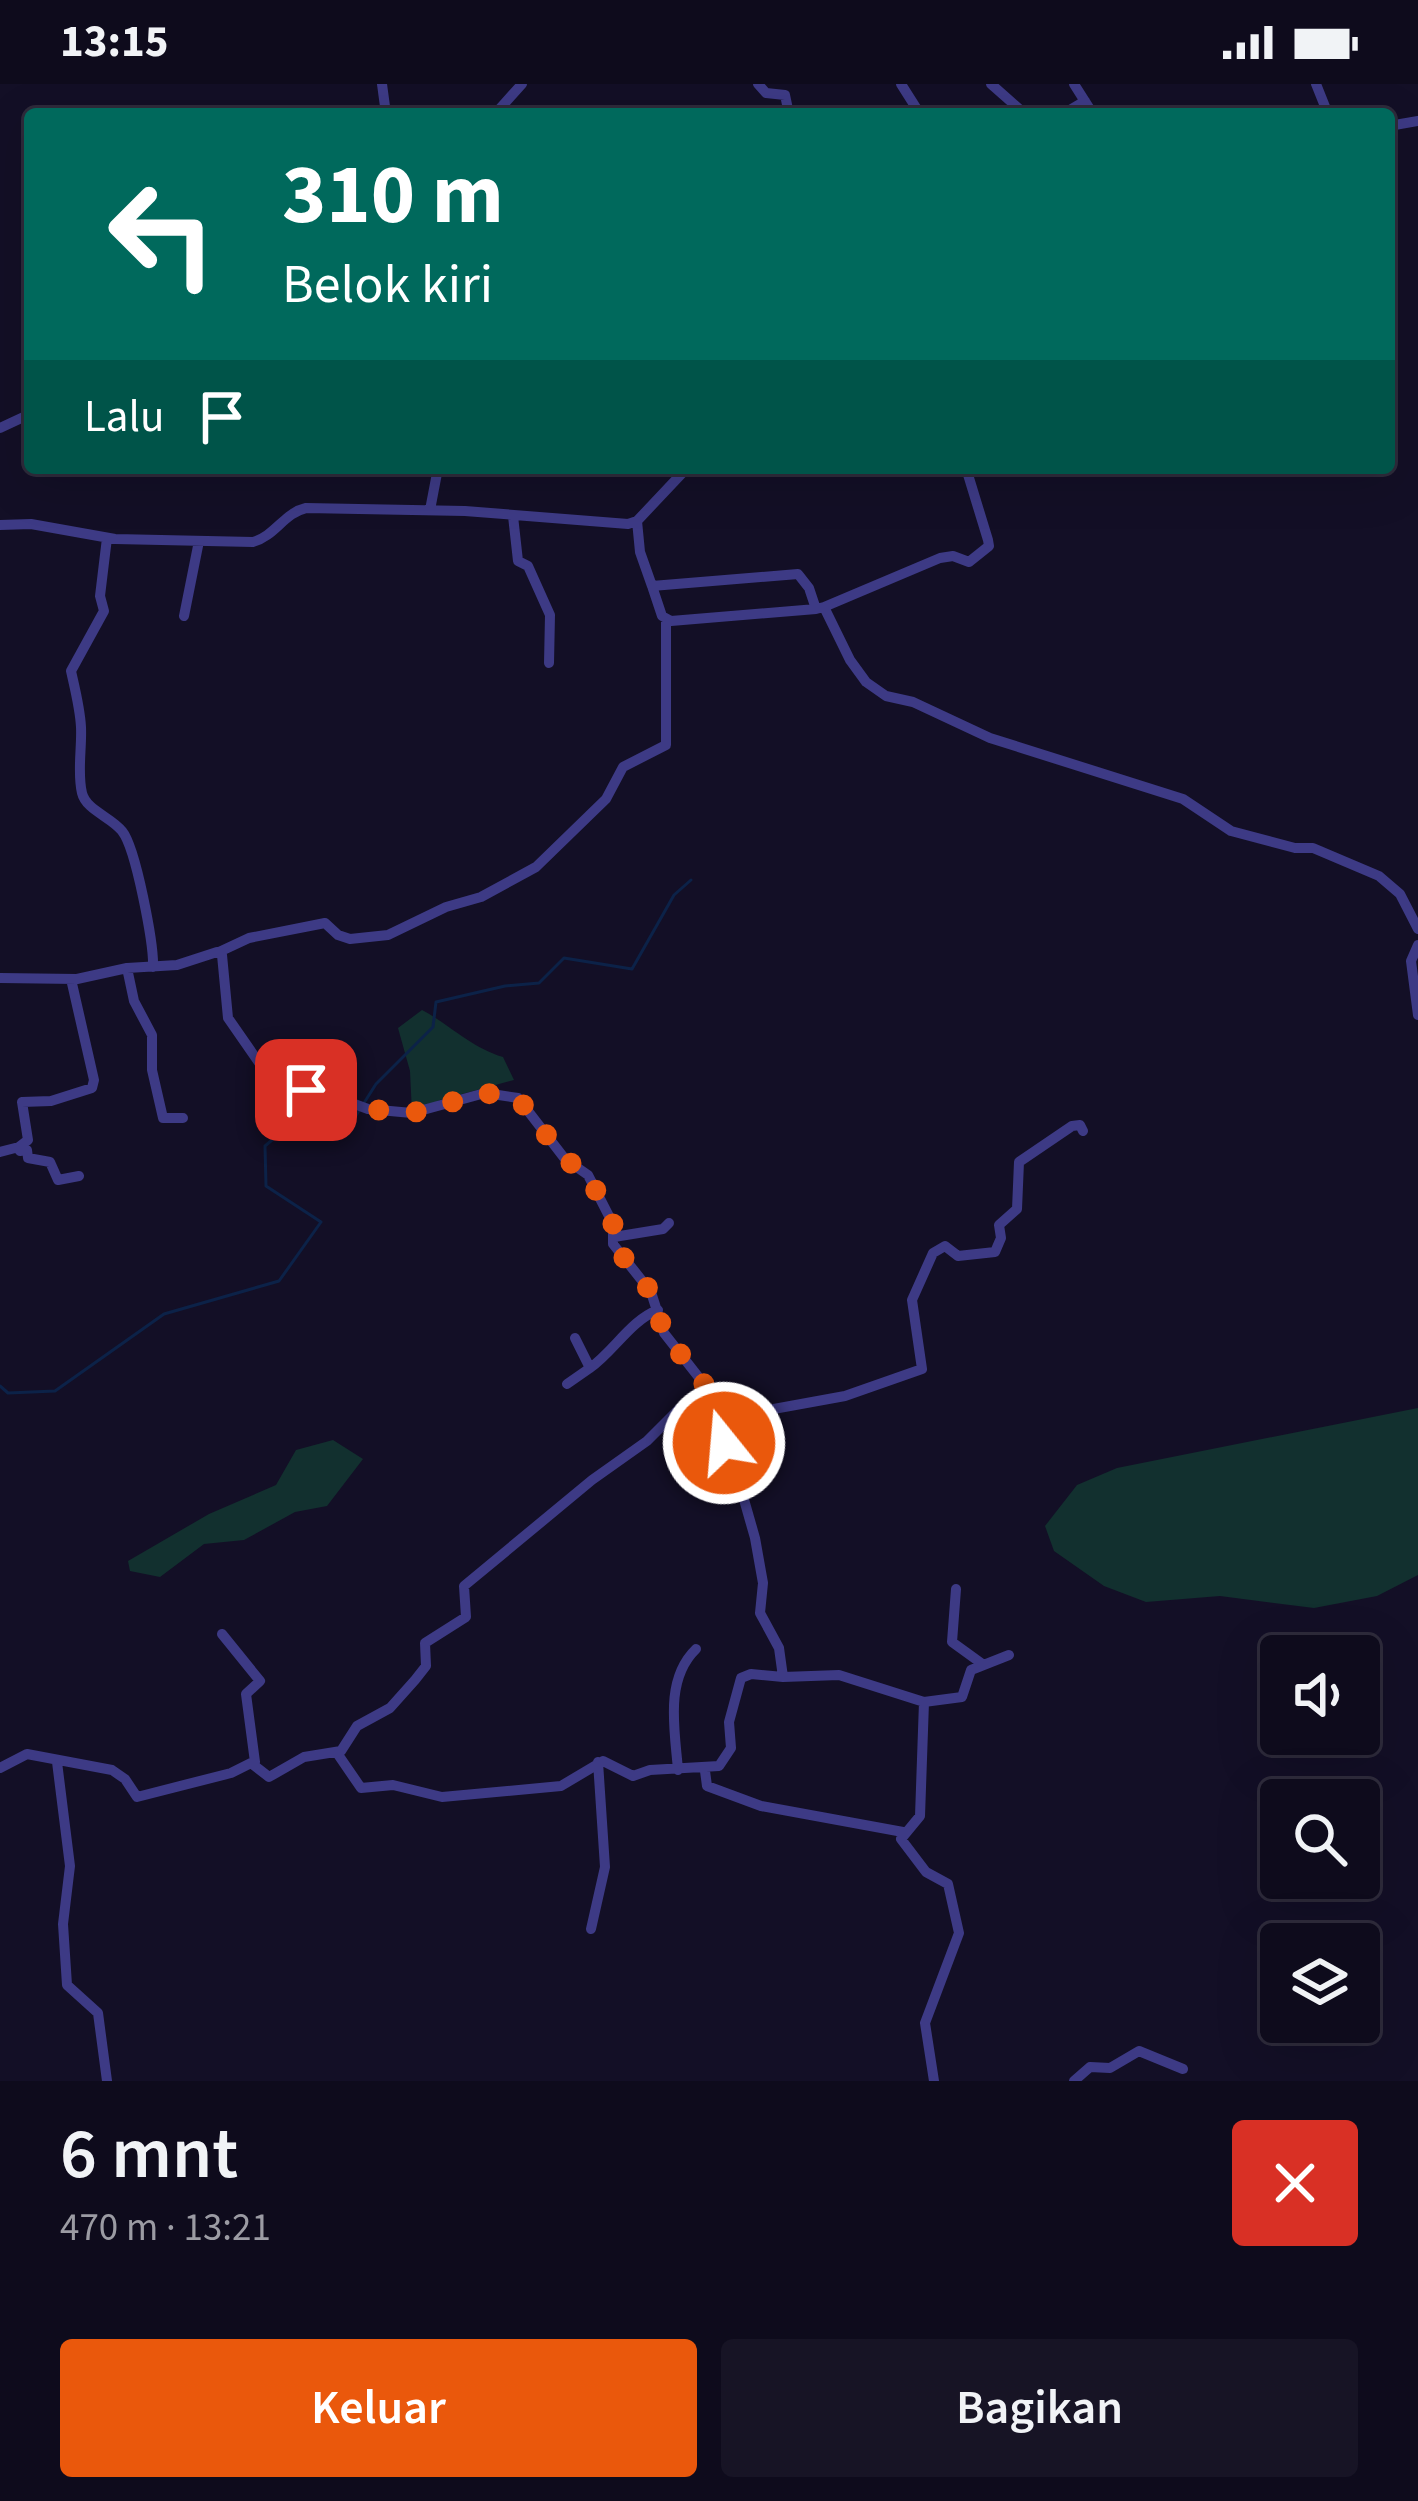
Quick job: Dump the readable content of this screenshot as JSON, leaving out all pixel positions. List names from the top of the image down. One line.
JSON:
{"page":{"status":"13:15","turn":["310 m","Belok kiri"],"then":"Lalu","heading":["6 mnt","470 m · 13:21"],"buttons":["Keluar","Bagikan"]}}
